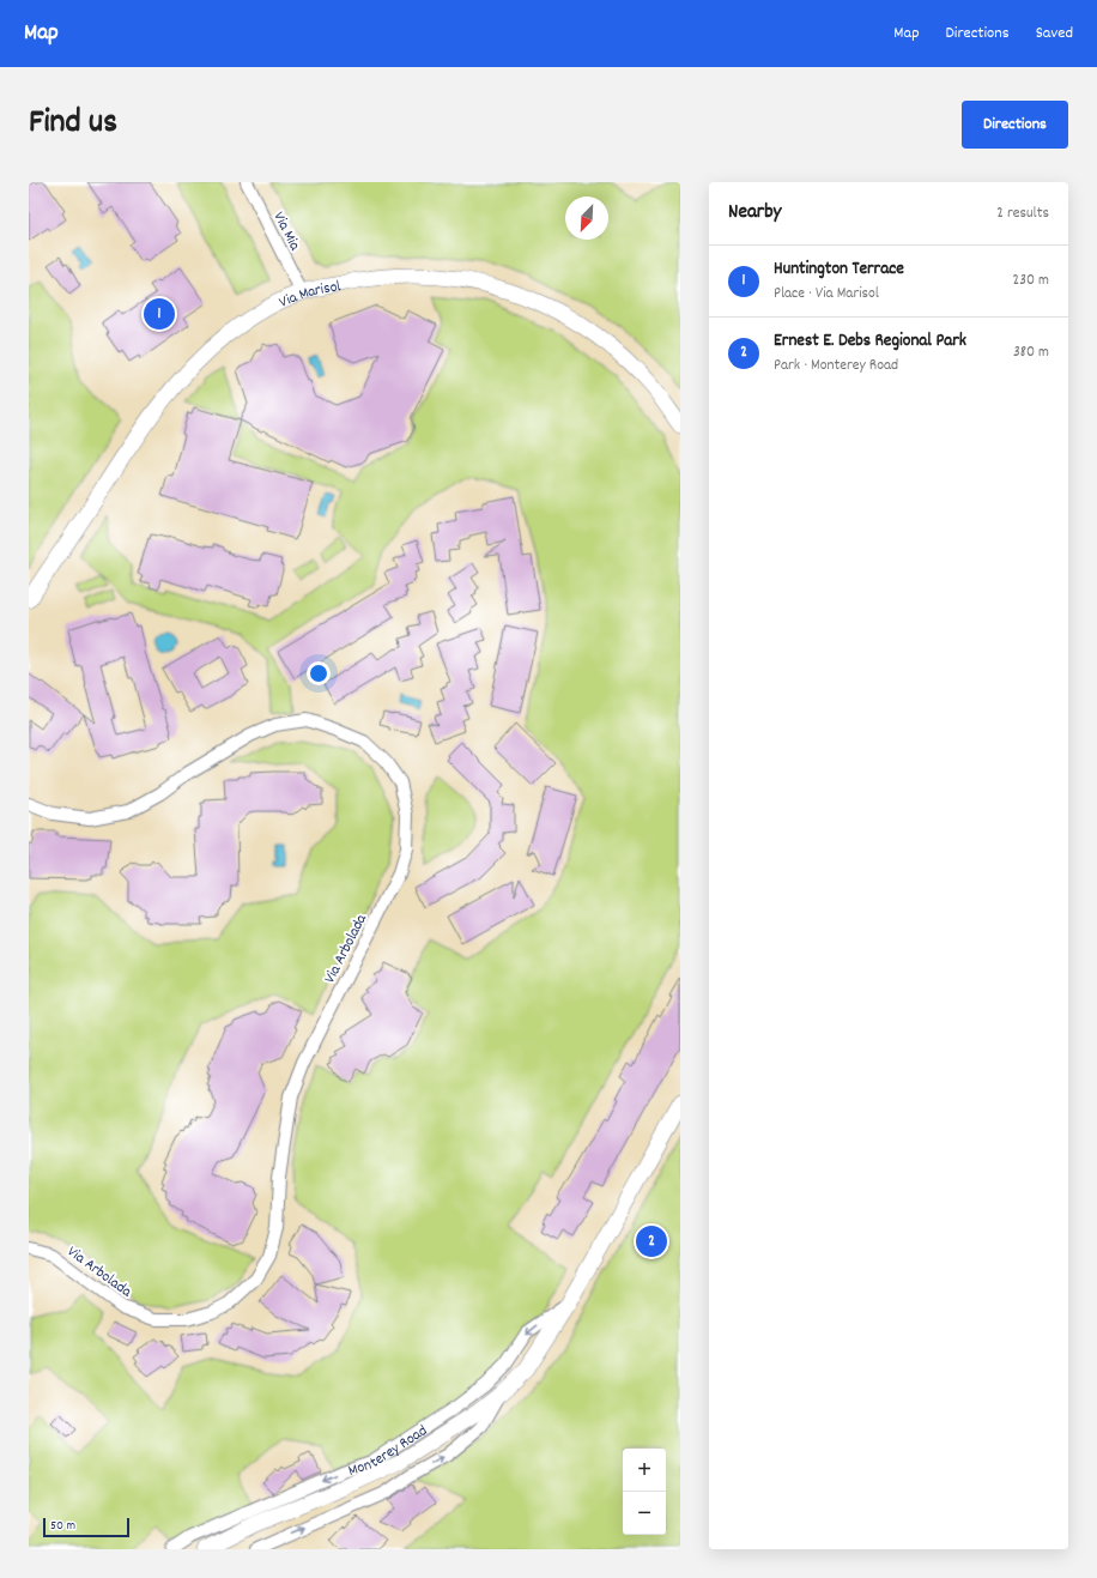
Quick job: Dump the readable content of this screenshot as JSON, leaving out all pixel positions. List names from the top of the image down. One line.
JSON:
{"streets":{"street":["Via Mia","Via Marisol","Via Arbolada","Monterey Road"]},"crossings":[["Via Mia","Via Marisol"]],"scale_bar":"50 m","north":"bottom left","page":{"header":"Map","nav":["Map","Directions","Saved"],"title":"Find us","buttons":"Directions","heading":["Nearby","2 results"],"list":[{"mark":"1","name":"Huntington Terrace","note":"Place · Via Marisol","value":"230 m"},{"mark":"2","name":"Ernest E. Debs Regional Park","note":"Park · Monterey Road","value":"380 m"}],"pins":["1","2"],"map_buttons":["+","−"],"scale":"50 m"}}
